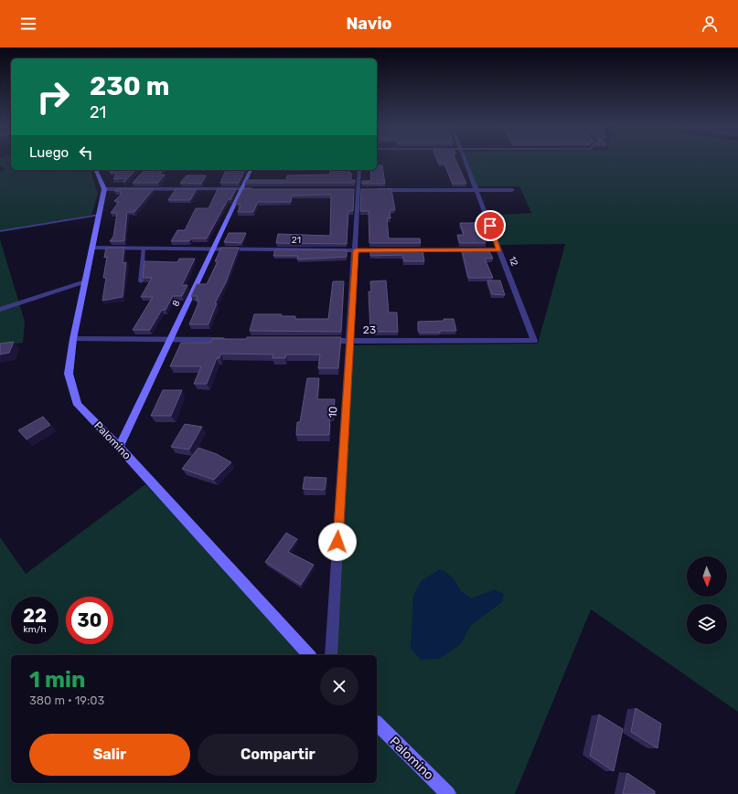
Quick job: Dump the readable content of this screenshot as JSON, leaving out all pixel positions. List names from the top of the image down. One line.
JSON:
{"streets":{"street":["21","12","8","23","10","Palomino"]},"crossings":[["21","8"],["21","10"],["21","Palomino"],["12","23"],["8","Palomino"],["23","10"]],"north":"bottom","page":{"header":"Navio","turn":["230 m","21"],"then":"Luego","speed":"22 km/h","limit":"30","heading":["1 min","380 m · 19:03"],"buttons":["Salir","Compartir"]}}
